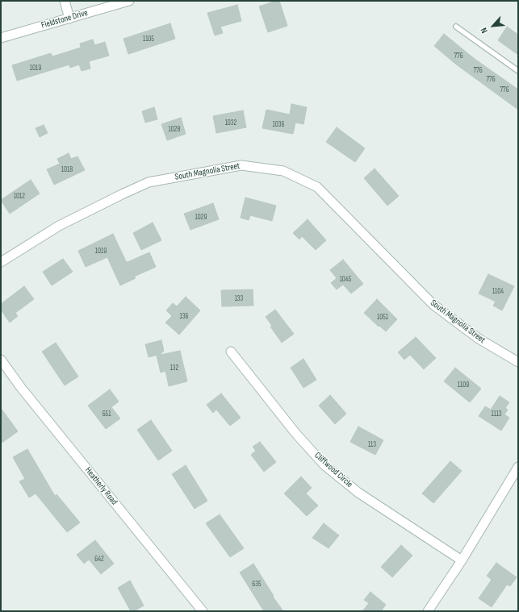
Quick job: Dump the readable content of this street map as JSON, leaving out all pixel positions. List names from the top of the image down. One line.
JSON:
{"streets":{"street":["Fieldstone Drive","South Magnolia Street","Cliffwood Circle","Heatherly Road"]},"house_numbers":["1105","776","1019","776","776","776","1032","1036","1028","1018","1012","1029","1019","1045","1104","133","136","1051","132","1109","651","1113","113","642","635"],"north":"bottom left"}
